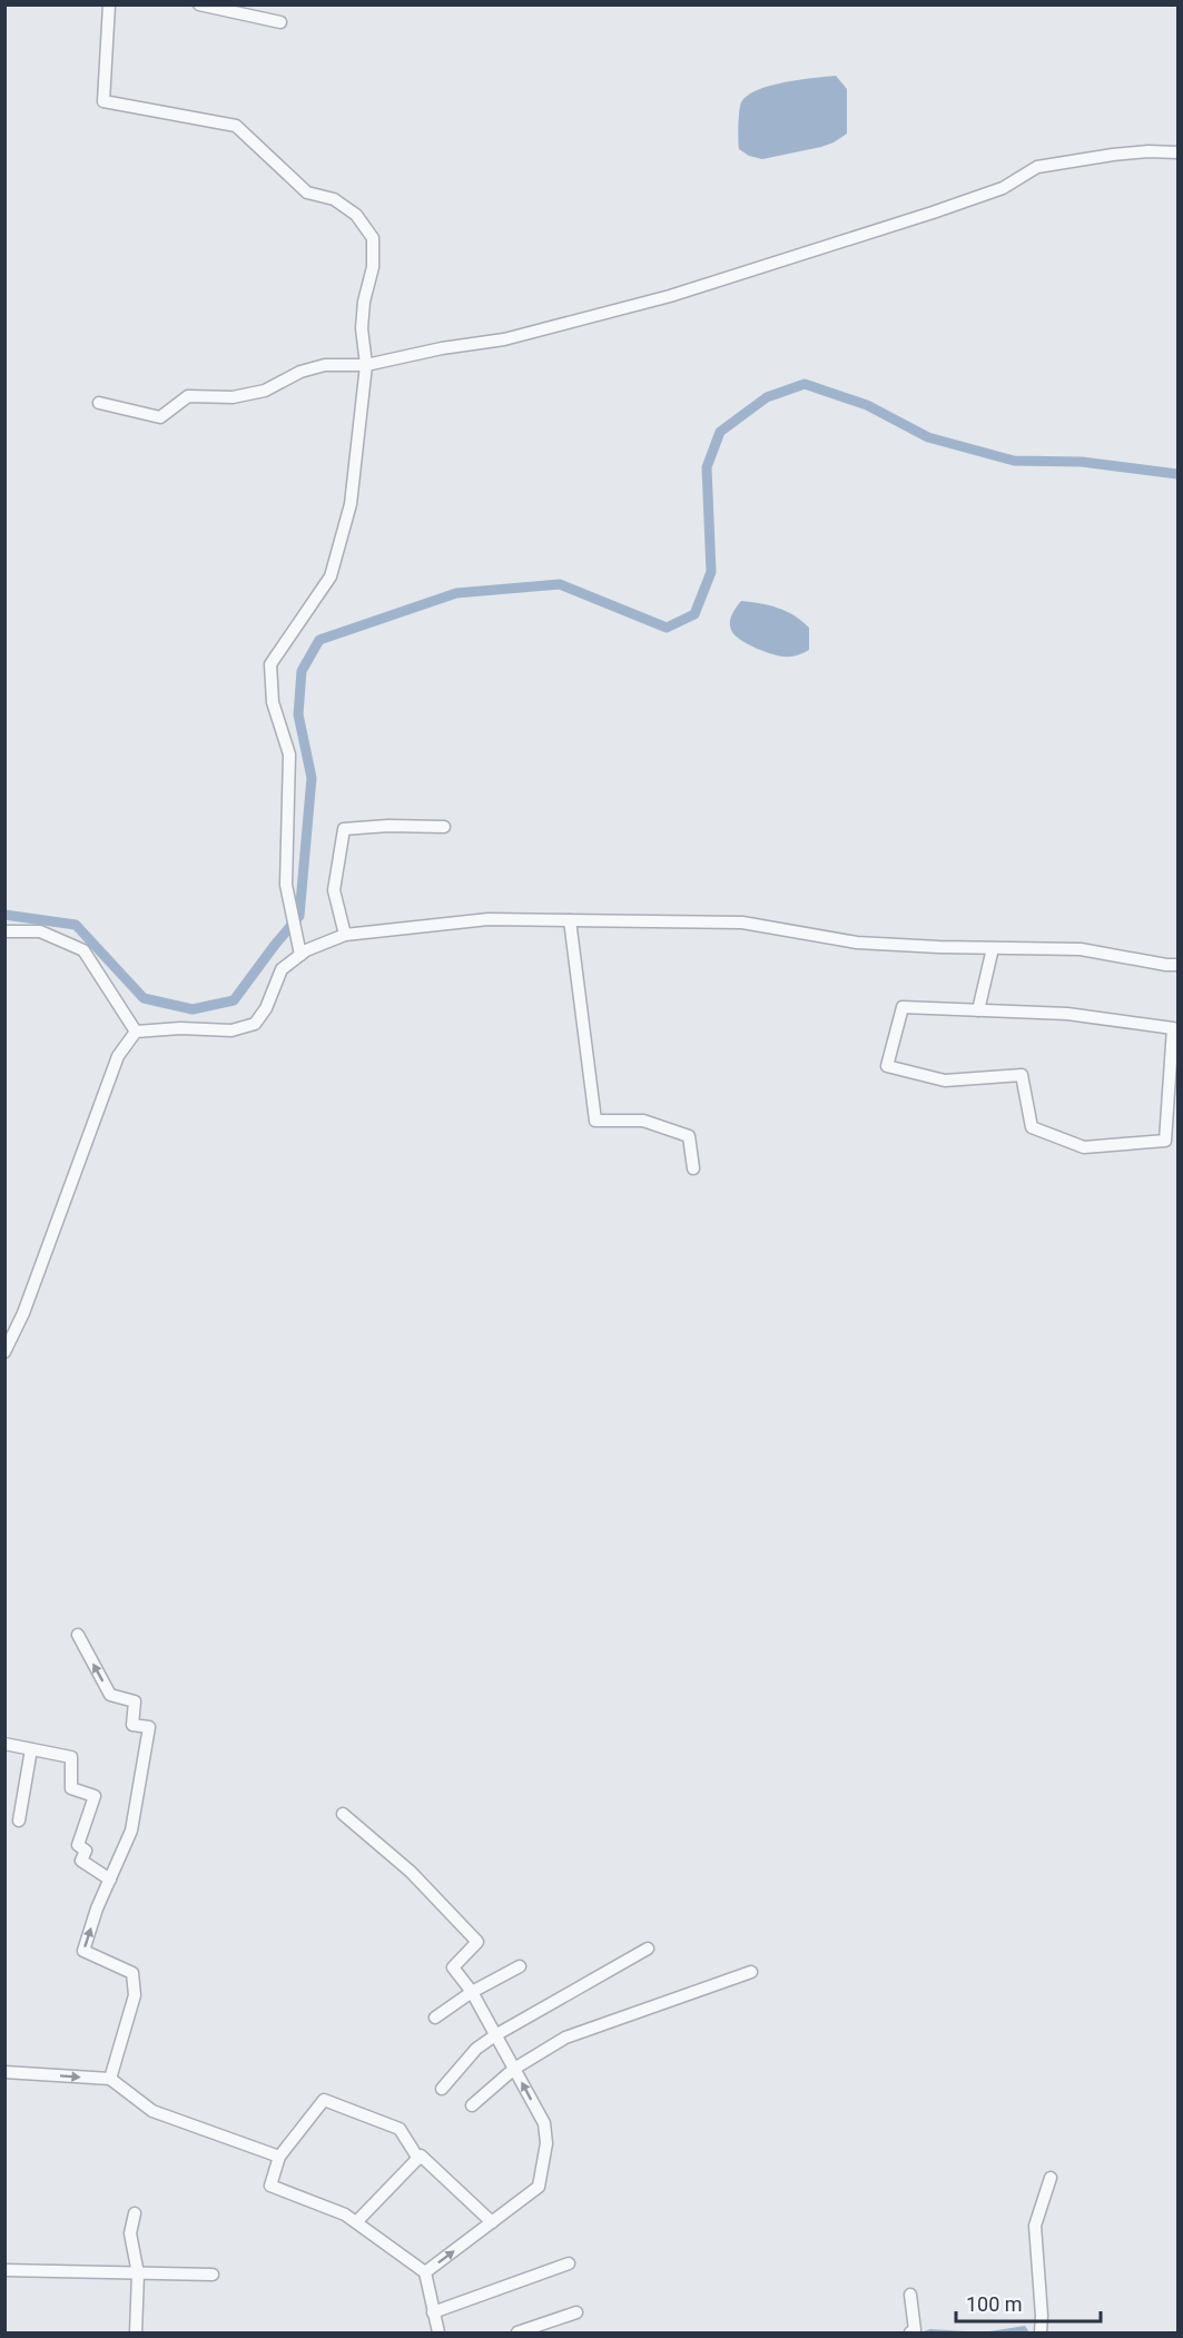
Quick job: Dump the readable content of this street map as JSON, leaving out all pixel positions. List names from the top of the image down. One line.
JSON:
{"scale_bar":"100 m"}
